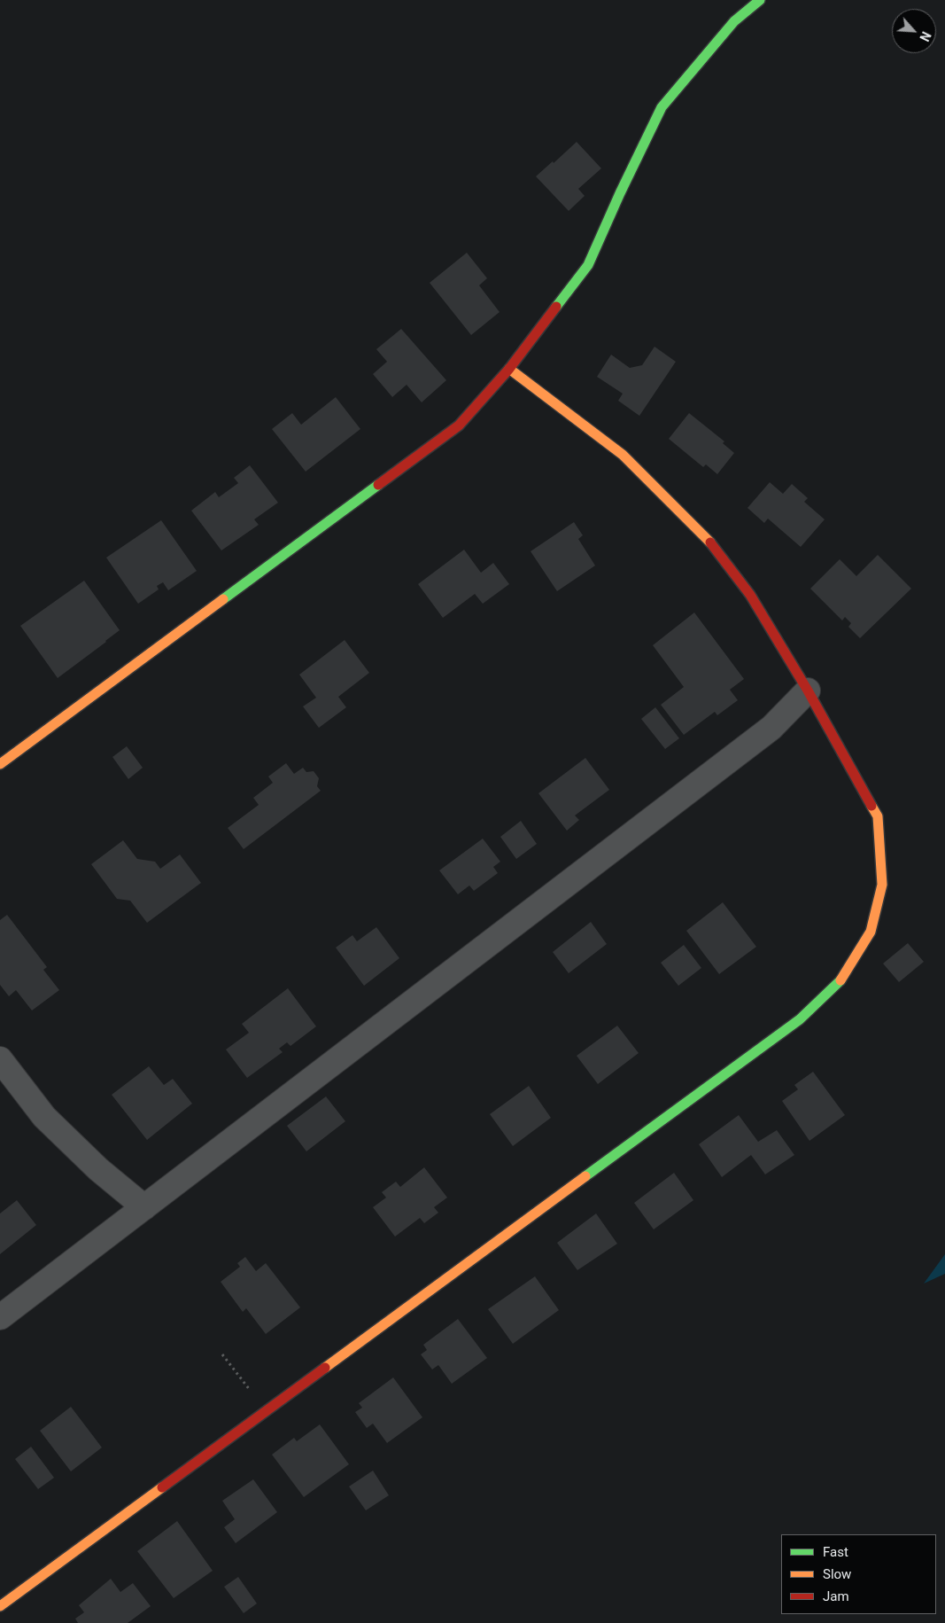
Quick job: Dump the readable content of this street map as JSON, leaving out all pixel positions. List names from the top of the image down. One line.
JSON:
{"legend":["Fast","Slow","Jam"],"north":"bottom right"}
